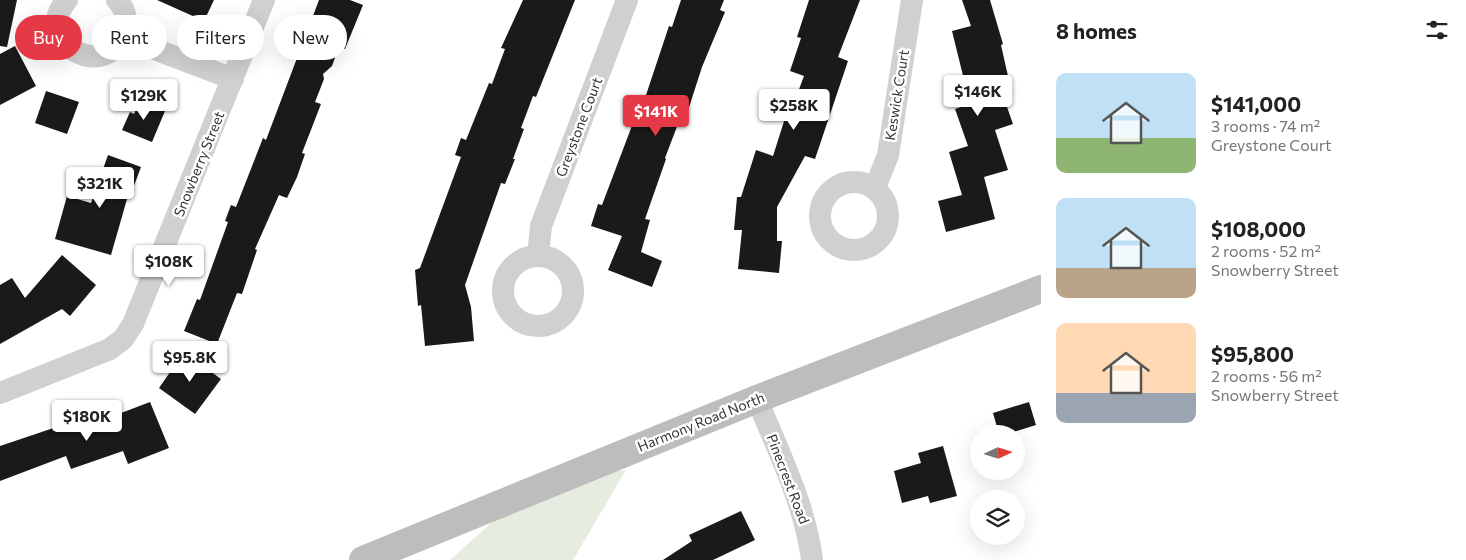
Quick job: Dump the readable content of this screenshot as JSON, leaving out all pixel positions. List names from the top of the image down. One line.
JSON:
{"streets":{"main road":["Harmony Road North"],"street":["Keswick Court","Greystone Court","Snowberry Street","Pinecrest Road"]},"crossings":[["Harmony Road North","Pinecrest Road"]],"north":"right","page":{"heading":"8 homes","chip":["Buy","Rent","Filters","New"],"list":[{"name":"$141,000","note":"3 rooms · 74 m² · Greystone Court"},{"name":"$108,000","note":"2 rooms · 52 m² · Snowberry Street"},{"name":"$95,800","note":"2 rooms · 56 m² · Snowberry Street"}],"price":["$146K","$129K","$258K","$141K","$321K","$108K","$95.8K","$180K"]}}
